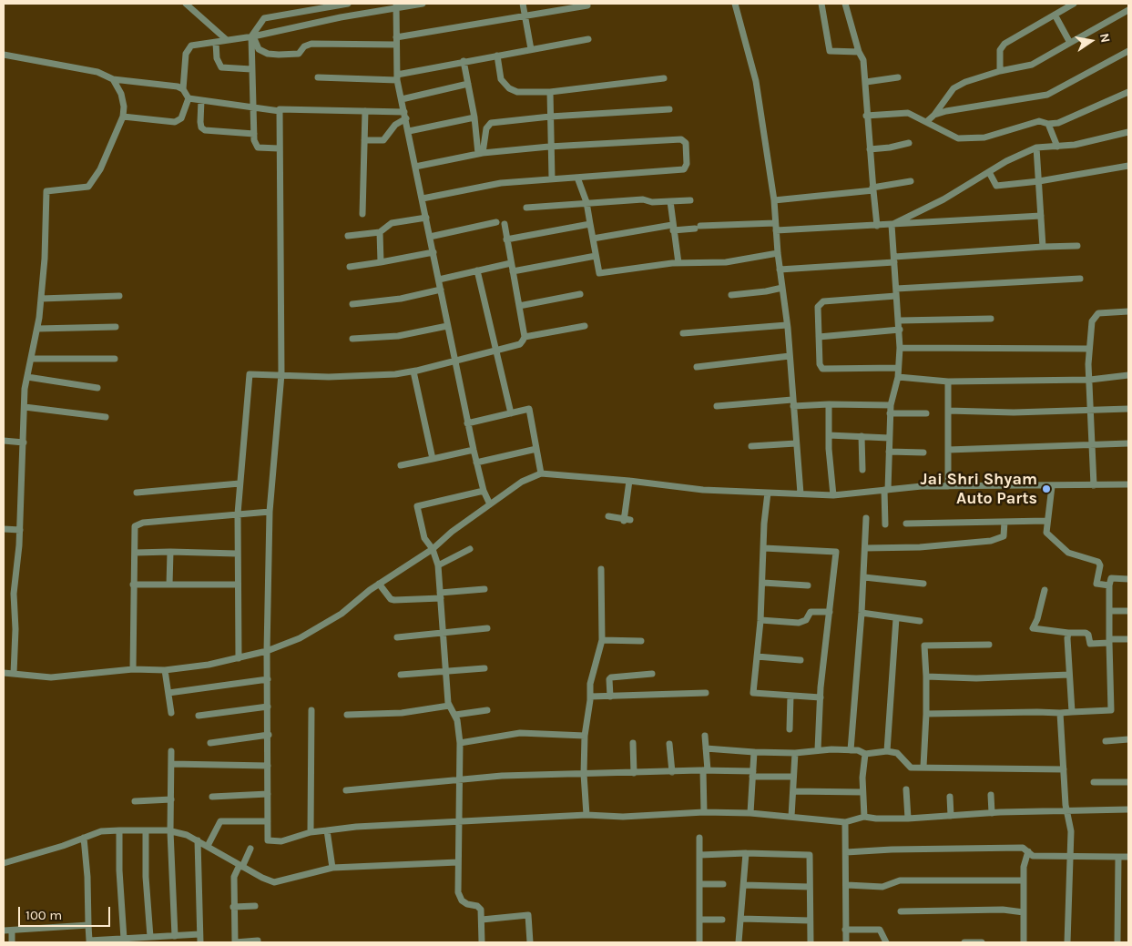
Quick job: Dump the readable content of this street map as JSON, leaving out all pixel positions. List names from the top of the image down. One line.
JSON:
{"places":["Jai Shri Shyam Auto Parts"],"scale_bar":"100 m","north":"right"}
